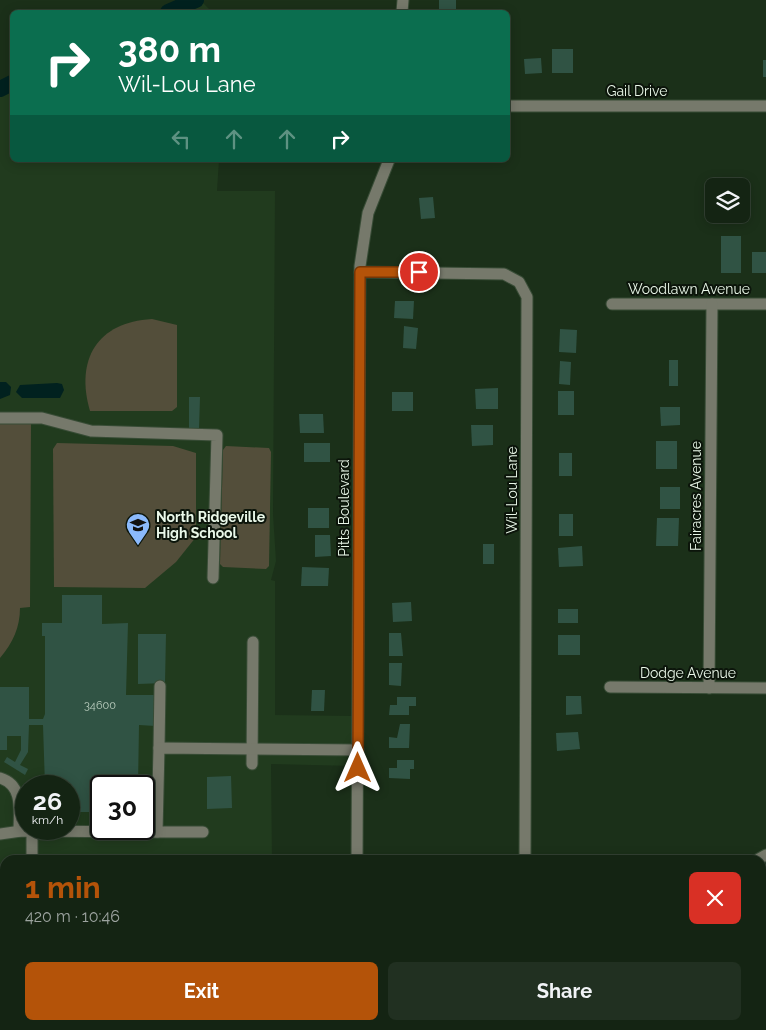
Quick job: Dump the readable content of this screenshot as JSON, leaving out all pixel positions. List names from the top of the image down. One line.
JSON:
{"streets":{"street":["Gail Drive","Woodlawn Avenue","Wil-Lou Lane","Fairacres Avenue","Pitts Boulevard","Dodge Avenue"]},"crossings":[["Woodlawn Avenue","Fairacres Avenue"],["Wil-Lou Lane","Pitts Boulevard"],["Fairacres Avenue","Dodge Avenue"]],"places":{"school or university":["North Ridgeville High School"]},"house_numbers":["34600"],"page":{"turn":["380 m","Wil-Lou Lane"],"speed":"26 km/h","limit":"30","heading":["1 min","420 m · 10:46"],"buttons":["Exit","Share"]}}
